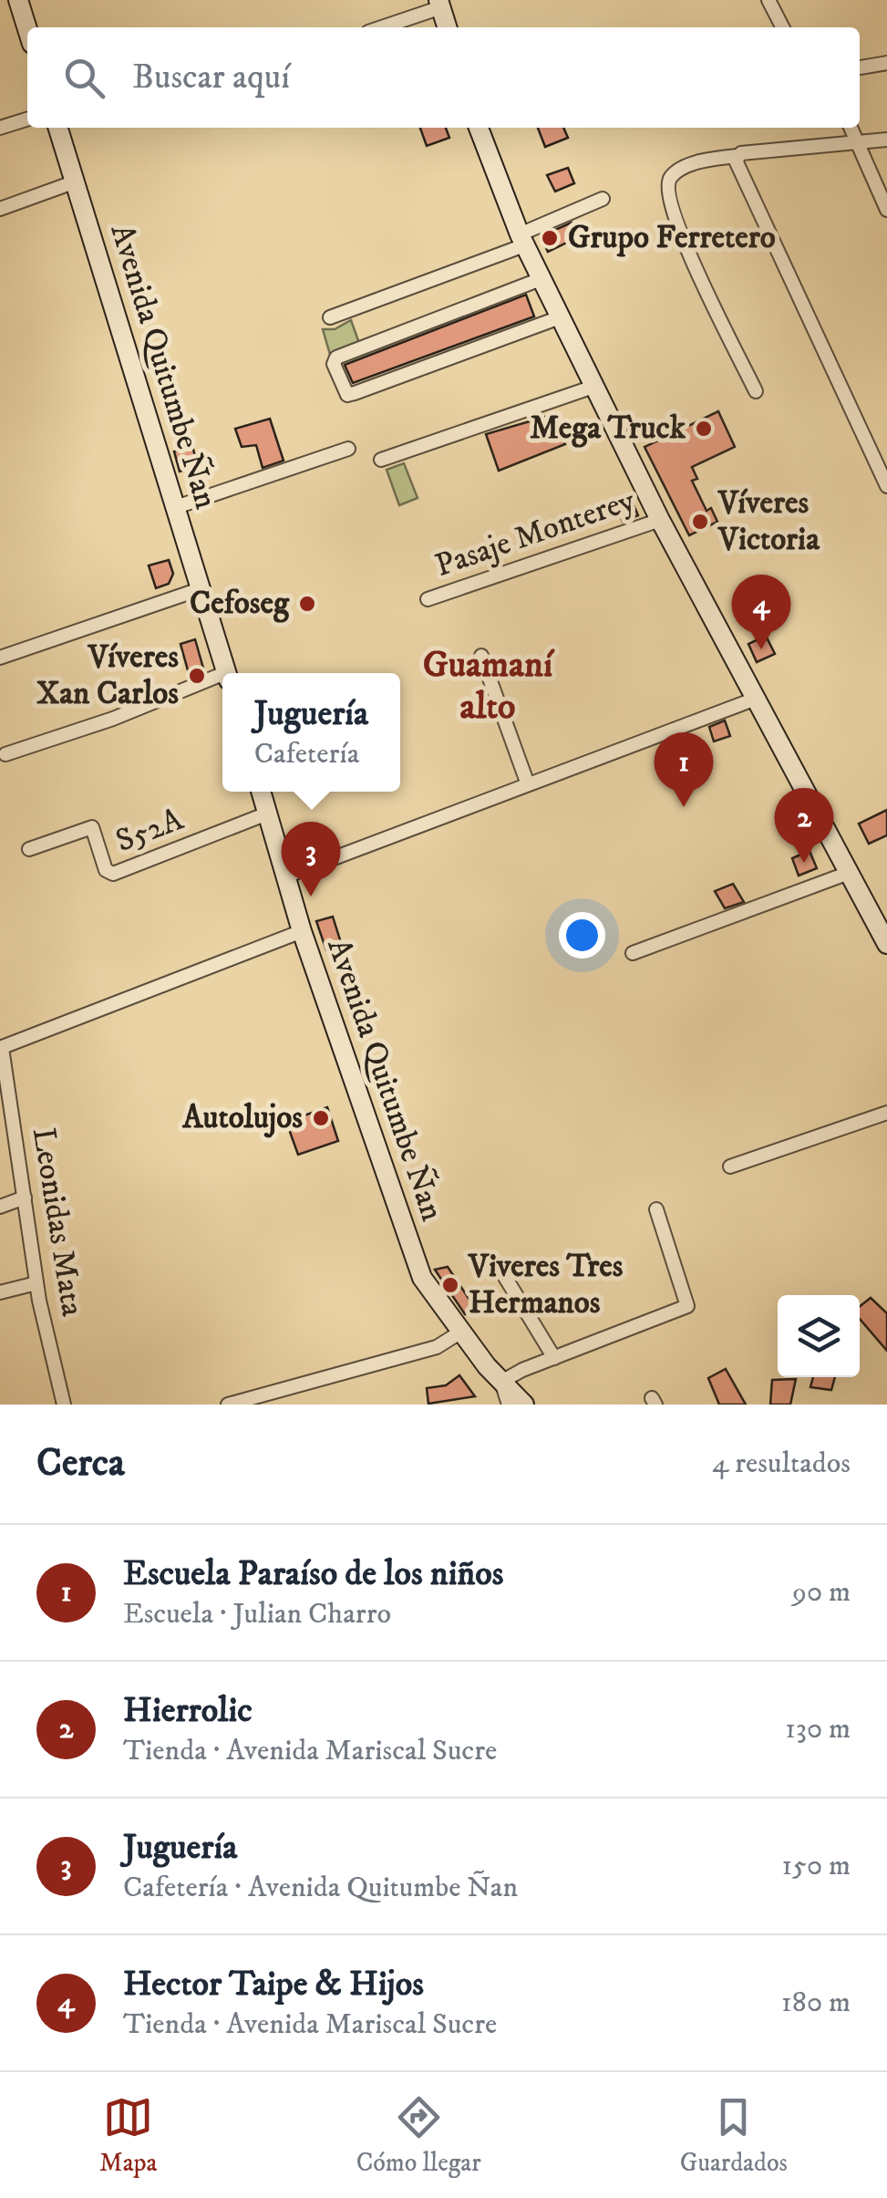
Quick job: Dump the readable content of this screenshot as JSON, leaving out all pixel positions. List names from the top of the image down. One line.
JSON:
{"streets":{"street":["Avenida Quitumbe Ñan","Pasaje Monterey","S52A","Leonidas Mata"]},"crossings":[["Avenida Quitumbe Ñan","S52A"]],"districts":["Guamaní alto"],"places":["Grupo Ferretero","Mega Truck","Víveres Victoria","Cefoseg","Víveres Xan Carlos","Autolujos","Viveres Tres Hermanos"],"page":{"search":"Buscar aquí","pins":["4","1","2","3"],"popup":["Juguería","Cafetería"],"heading":["Cerca","4 resultados"],"list":[{"mark":"1","name":"Escuela Paraíso de los niños","note":"Escuela · Julian Charro","value":"90 m"},{"mark":"2","name":"Hierrolic","note":"Tienda · Avenida Mariscal Sucre","value":"130 m"},{"mark":"3","name":"Juguería","note":"Cafetería · Avenida Quitumbe Ñan","value":"150 m"},{"mark":"4","name":"Hector Taipe & Hijos","note":"Tienda · Avenida Mariscal Sucre","value":"180 m"}],"nav":["Mapa","Cómo llegar","Guardados"]}}
